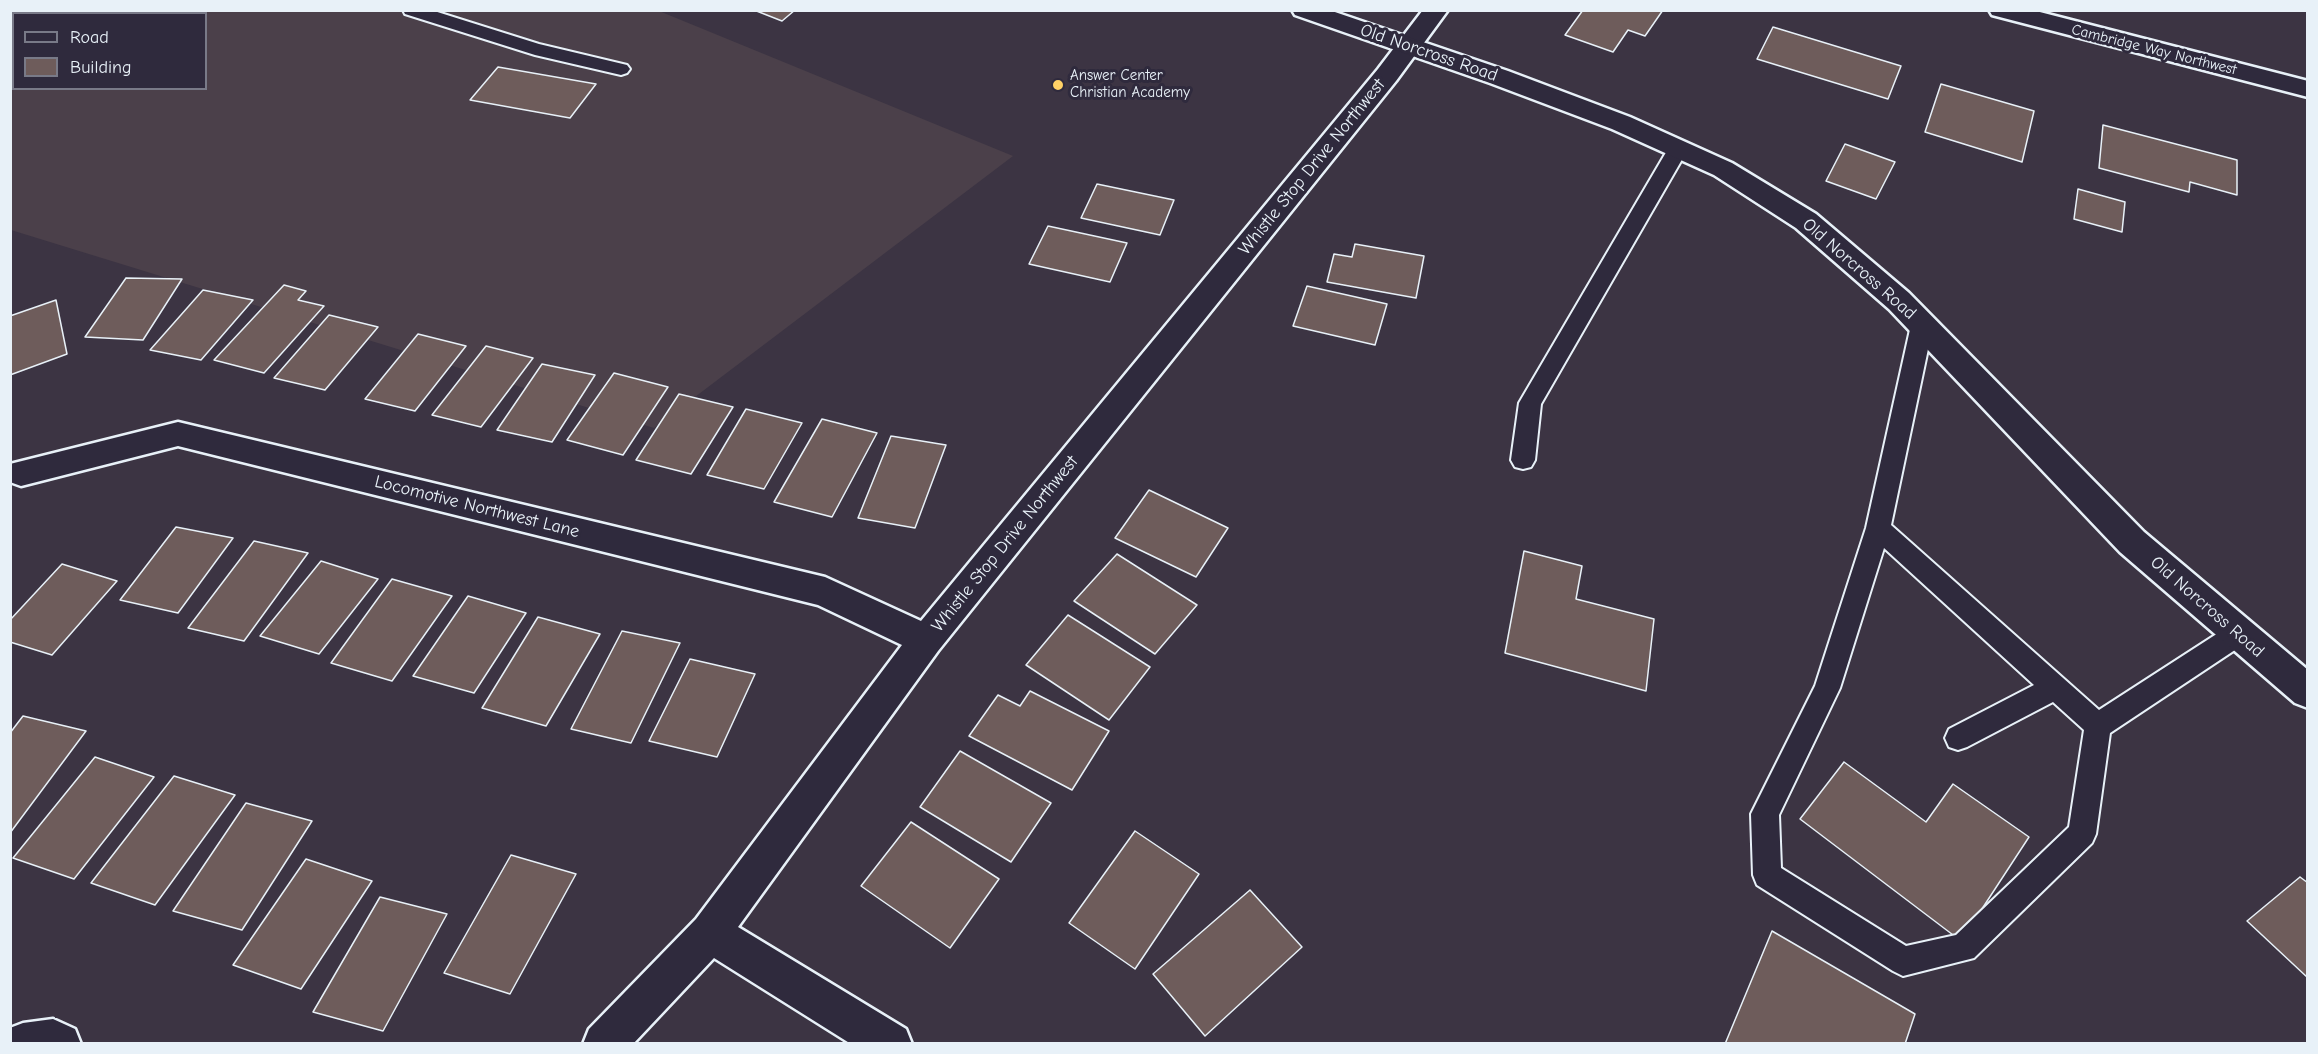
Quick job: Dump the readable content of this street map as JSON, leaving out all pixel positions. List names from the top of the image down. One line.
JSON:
{"streets":{"street":["Cambridge Way Northwest","Old Norcross Road","Whistle Stop Drive Northwest","Locomotive Northwest Lane"]},"crossings":[["Old Norcross Road","Whistle Stop Drive Northwest"],["Whistle Stop Drive Northwest","Locomotive Northwest Lane"]],"places":["Answer Center Christian Academy"],"legend":["Road","Building"]}
